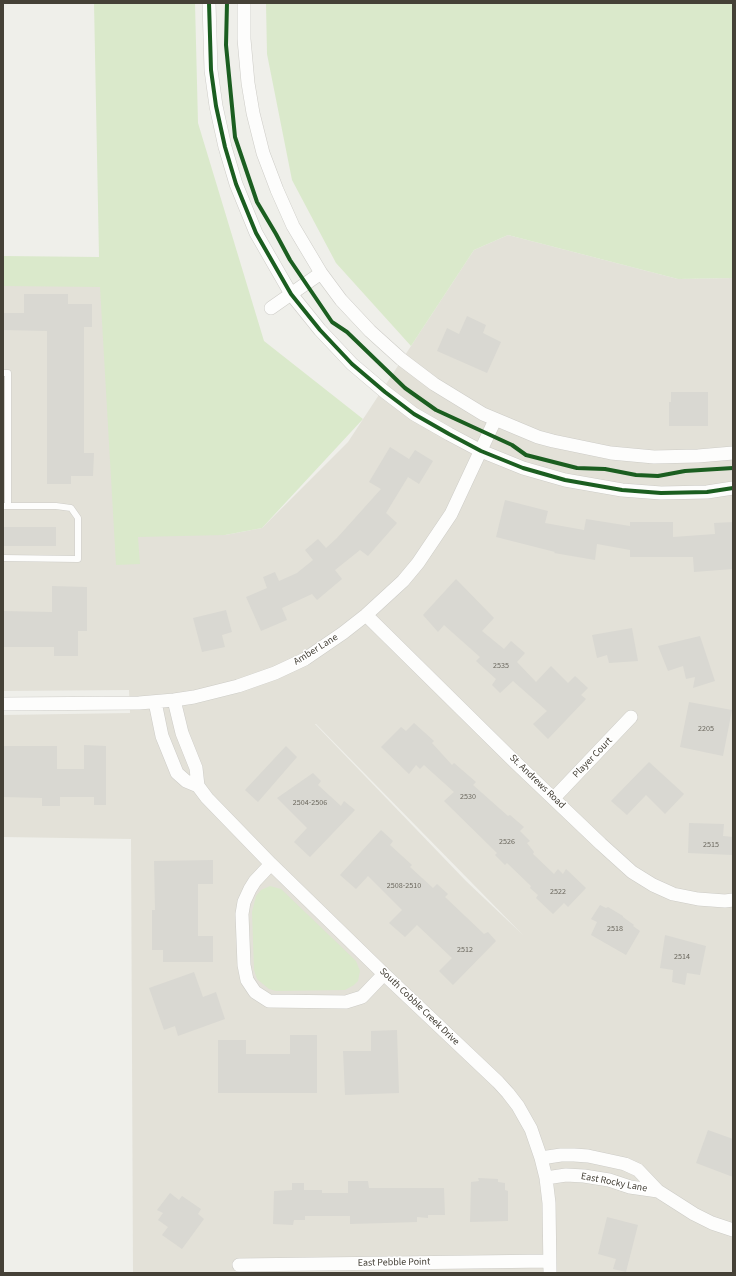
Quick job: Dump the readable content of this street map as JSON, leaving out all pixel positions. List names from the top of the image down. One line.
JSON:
{"streets":{"street":["Amber Lane","Player Court","St. Andrews Road","South Cobble Creek Drive","East Rocky Lane","East Pebble Point"]},"crossings":[["Amber Lane","St. Andrews Road"],["Amber Lane","South Cobble Creek Drive"],["Player Court","St. Andrews Road"],["South Cobble Creek Drive","East Rocky Lane"],["South Cobble Creek Drive","East Pebble Point"]],"house_numbers":["2535","2205","2530","2504-2506","2526","2515","2508-2510","2522","2518","2512","2514"]}
